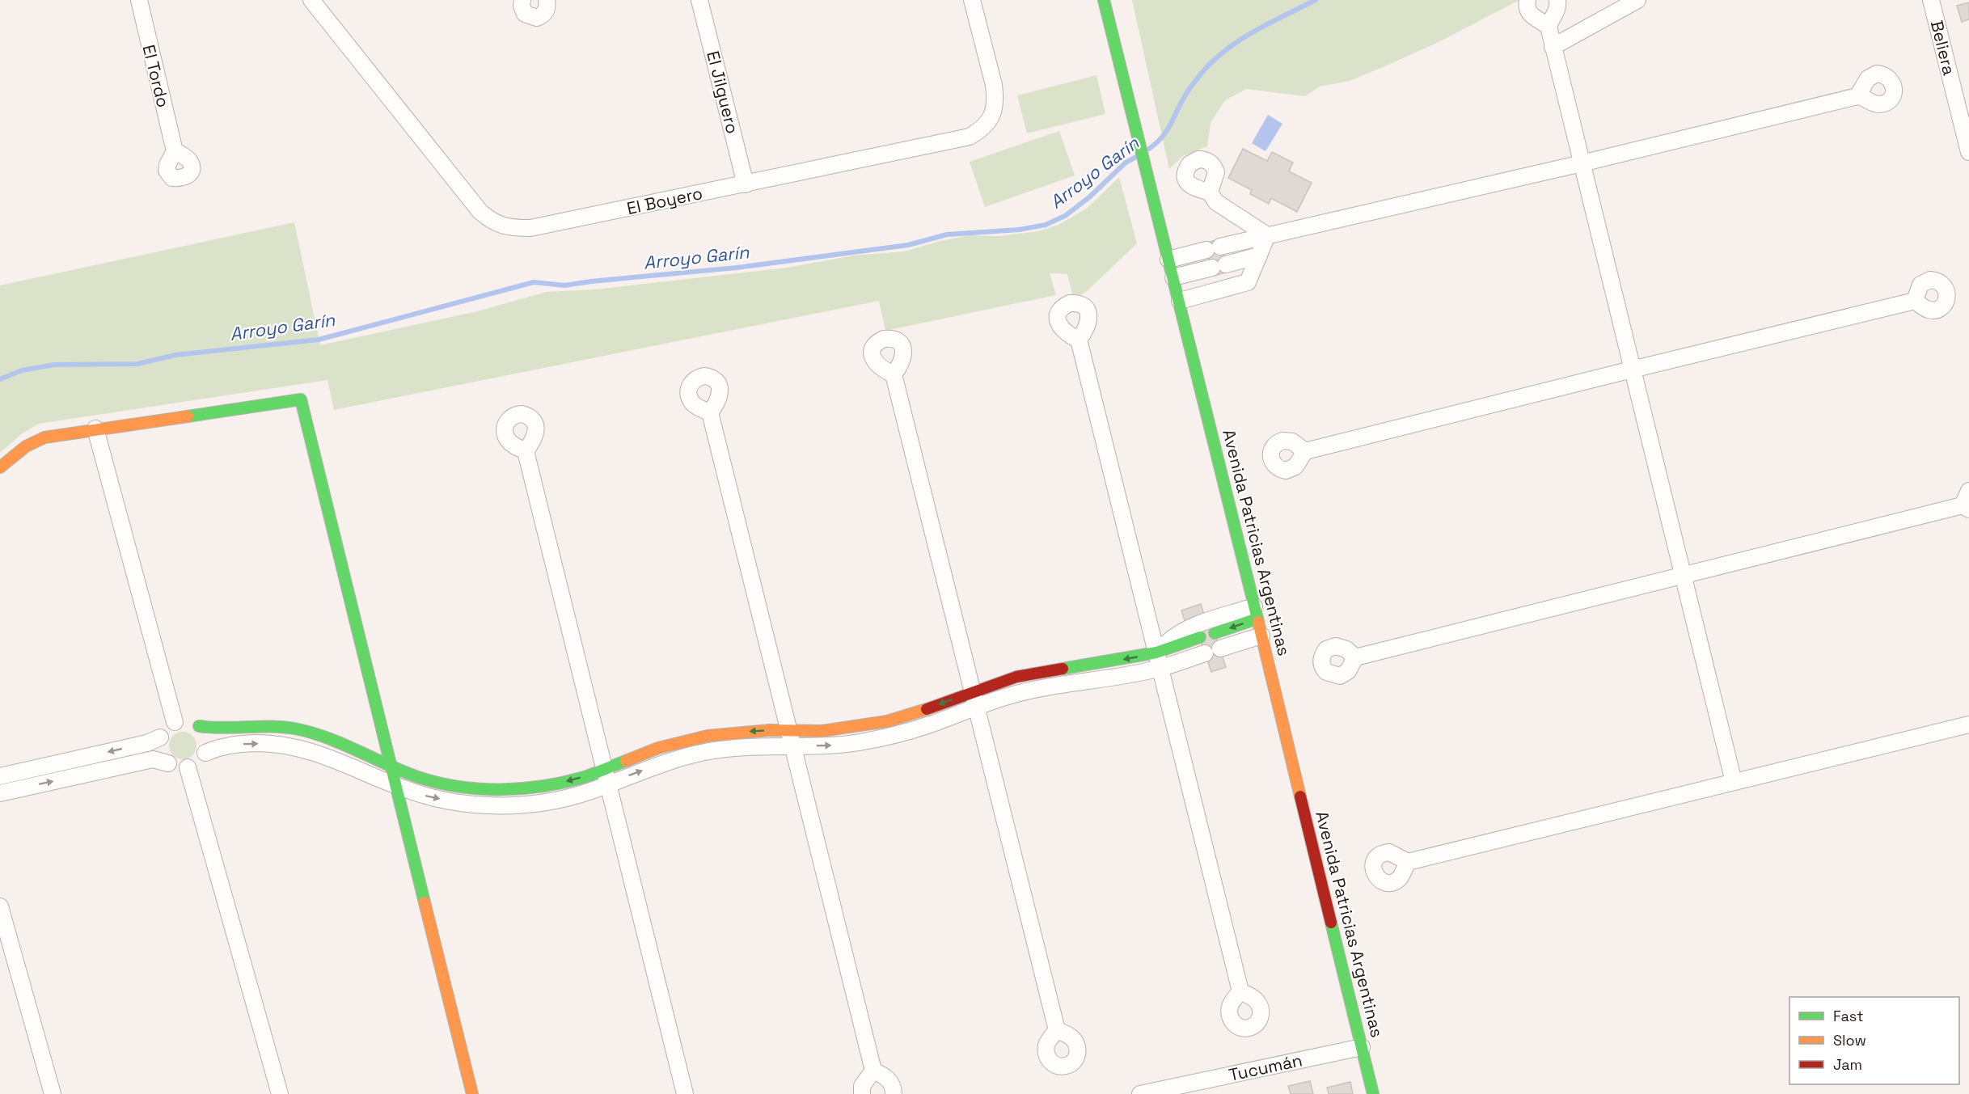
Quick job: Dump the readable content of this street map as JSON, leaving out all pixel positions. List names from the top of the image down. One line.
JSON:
{"streets":{"street":["Beliera","El Tordo","El Jilguero","El Boyero","Avenida Patricias Argentinas","Tucumán"]},"crossings":[["El Jilguero","El Boyero"],["Avenida Patricias Argentinas","Tucumán"]],"water":["Arroyo Garín"],"legend":["Fast","Slow","Jam"]}
